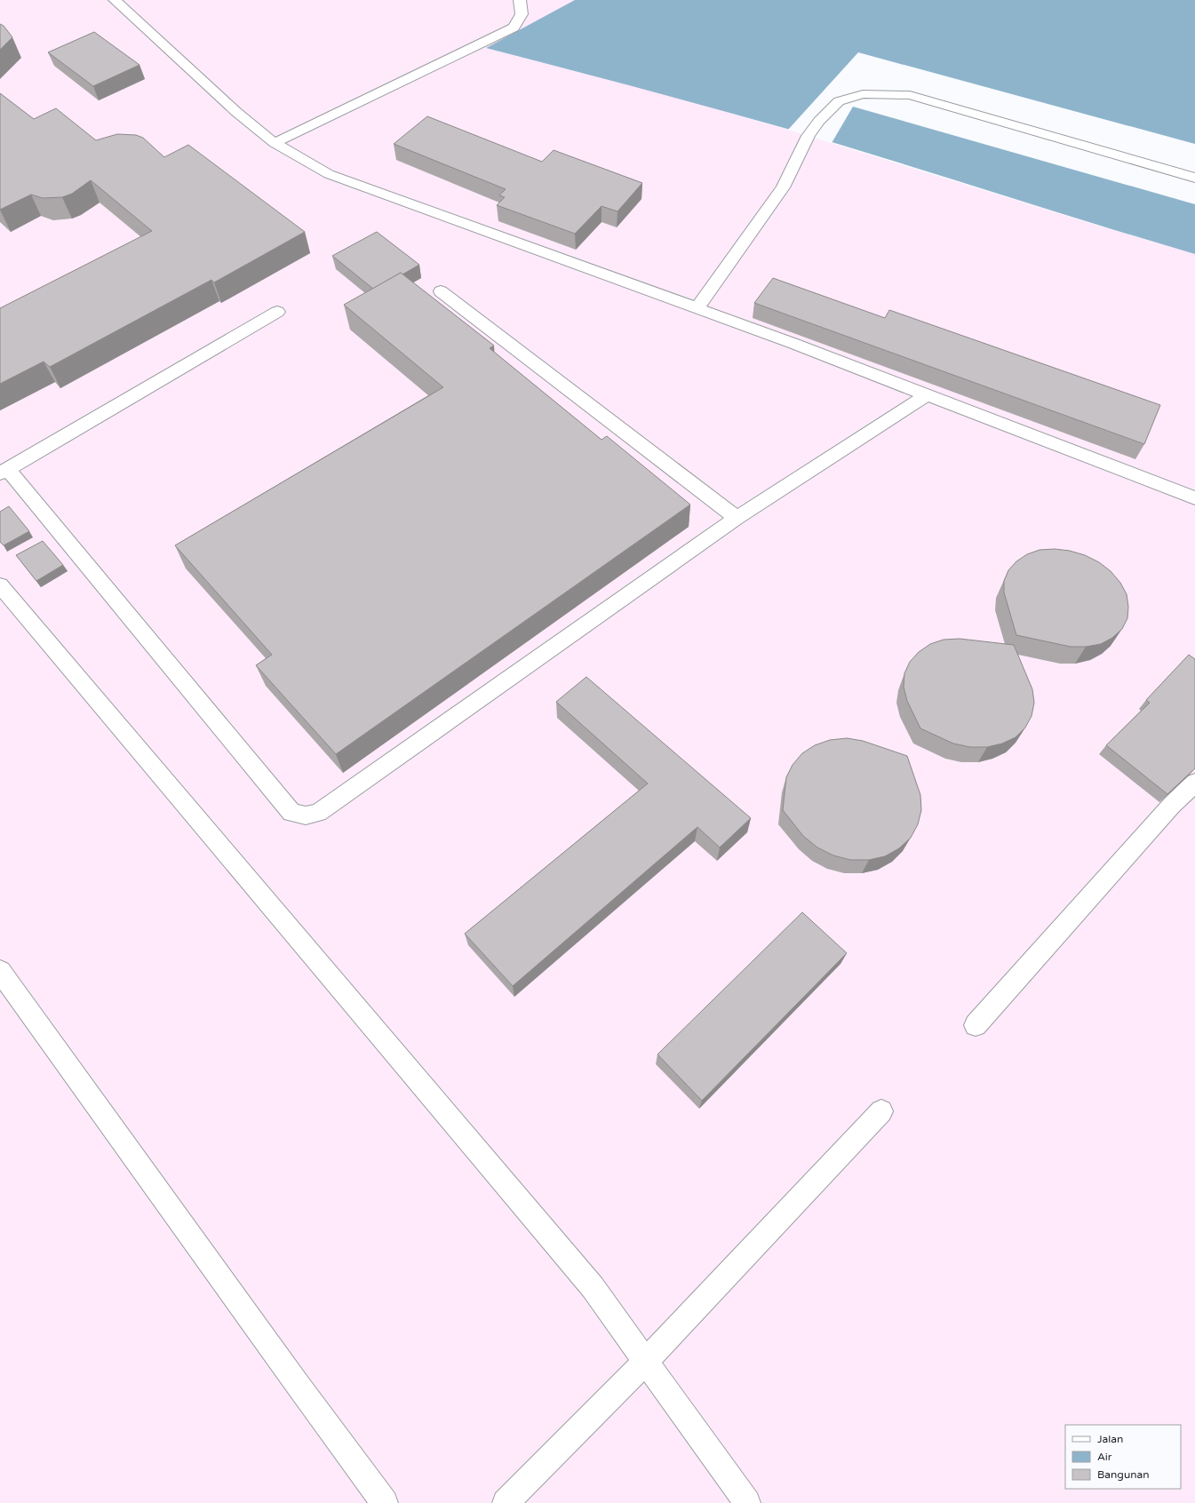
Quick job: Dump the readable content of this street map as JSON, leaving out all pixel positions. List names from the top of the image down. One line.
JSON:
{"legend":["Jalan","Air","Bangunan"]}
